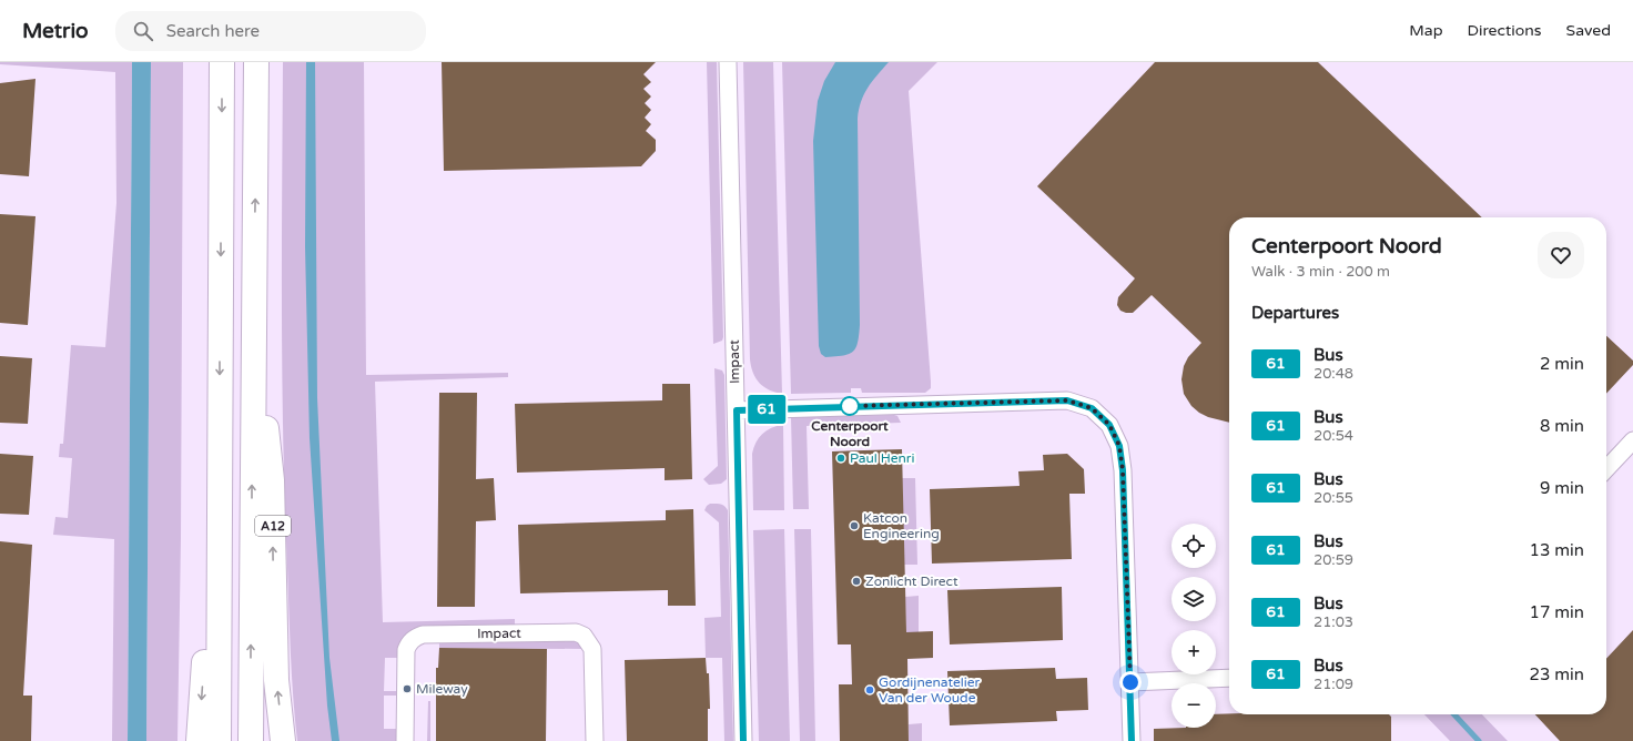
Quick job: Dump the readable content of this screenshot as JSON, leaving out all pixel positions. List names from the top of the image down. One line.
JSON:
{"streets":{"highway":["A12"],"street":["Impact"]},"places":["Centerpoort Noord","Paul Henri","Katcon Engineering","Zonlicht Direct","Mileway","Gordijnenatelier Van der Woude"],"lines":["bus line 61"],"page":{"header":"Metrio","search":"Search here","nav":["Map","Directions","Saved"],"on_map":"61","heading":[["Centerpoort Noord","Walk · 3 min · 200 m"],"Departures"],"list":[{"mark":"61","name":"Bus","note":"20:48","value":"2 min"},{"mark":"61","name":"Bus","note":"20:54","value":"8 min"},{"mark":"61","name":"Bus","note":"20:55","value":"9 min"},{"mark":"61","name":"Bus","note":"20:59","value":"13 min"},{"mark":"61","name":"Bus","note":"21:03","value":"17 min"},{"mark":"61","name":"Bus","note":"21:09","value":"23 min"}],"map_buttons":["+","−"]}}
